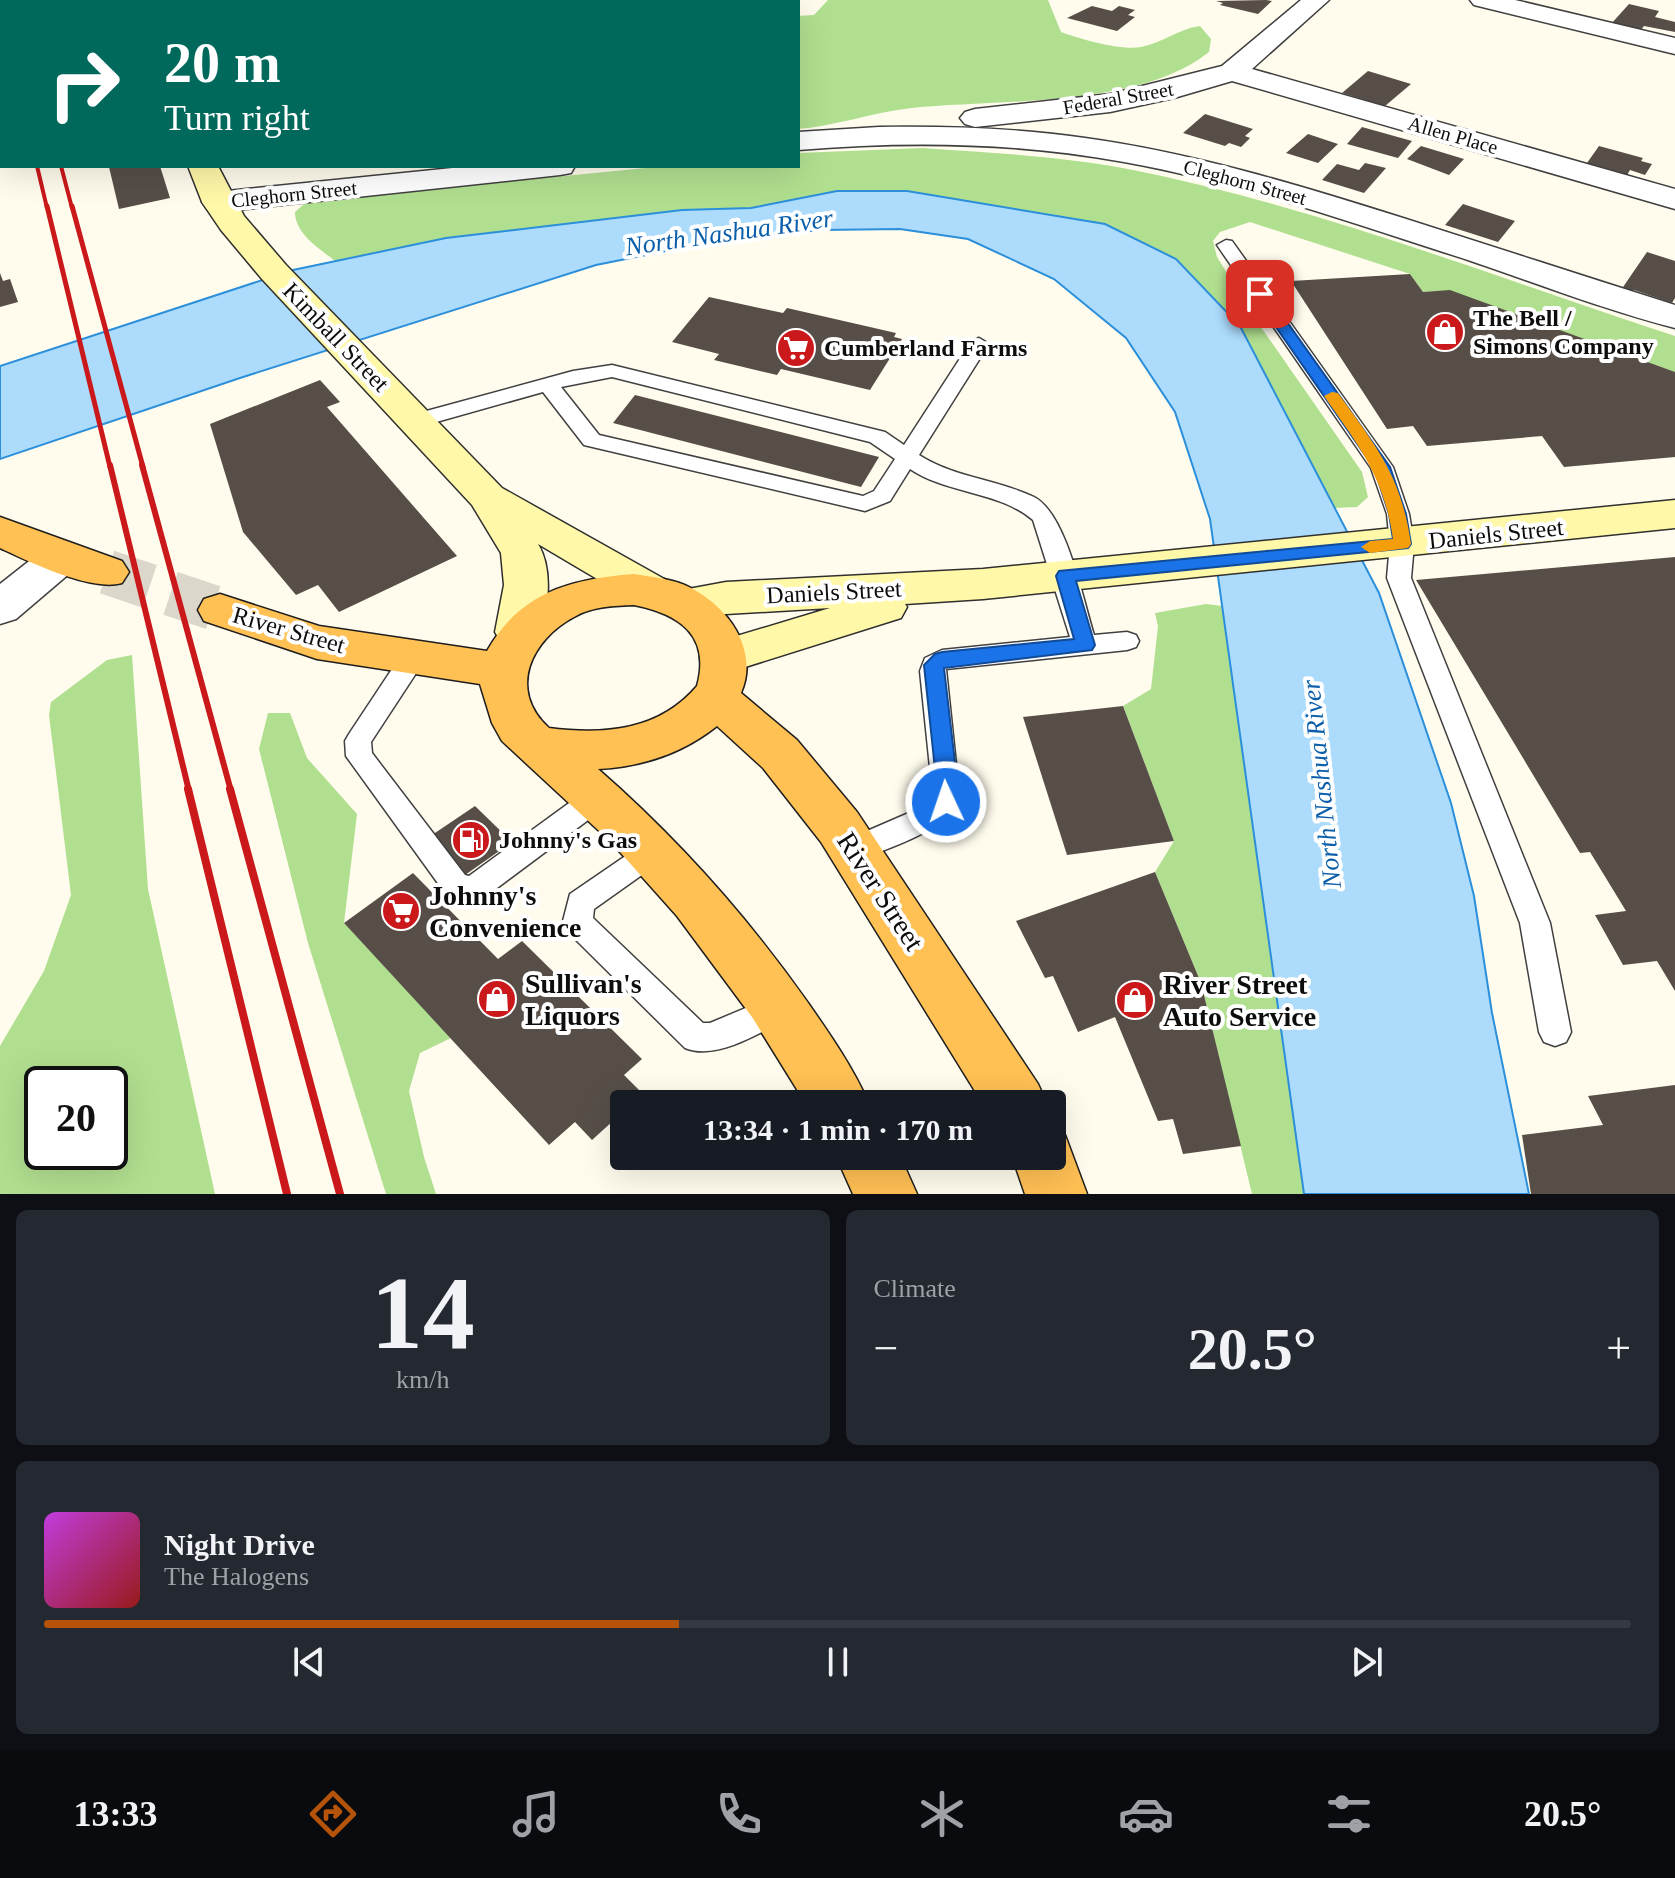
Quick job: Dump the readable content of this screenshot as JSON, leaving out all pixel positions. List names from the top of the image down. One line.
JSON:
{"streets":{"highway":["River Street"],"main road":["Kimball Street","Daniels Street"],"street":["Federal Street","Allen Place","Cleghorn Street"]},"crossings":[["Federal Street","Allen Place"],["Federal Street","Cleghorn Street"],["Cleghorn Street","Kimball Street"],["Kimball Street","Daniels Street"],["Kimball Street","River Street"],["Daniels Street","River Street"]],"water":["North Nashua River"],"places":{"shop":["The Bell / Simons Company","Sullivan's Liquors","River Street Auto Service"],"supermarket":["Cumberland Farms","Johnny's Convenience"],"fuel station":["Johnny's Gas"]},"page":{"turn":["20 m","Turn right"],"limit":"20","trip":"13:34 · 1 min · 170 m","tile":[["14","km/h"],"Climate"],"heat":["−","20.5°","+"],"song":["Night Drive","The Halogens"],"tabs":["13:33","20.5°"]}}
